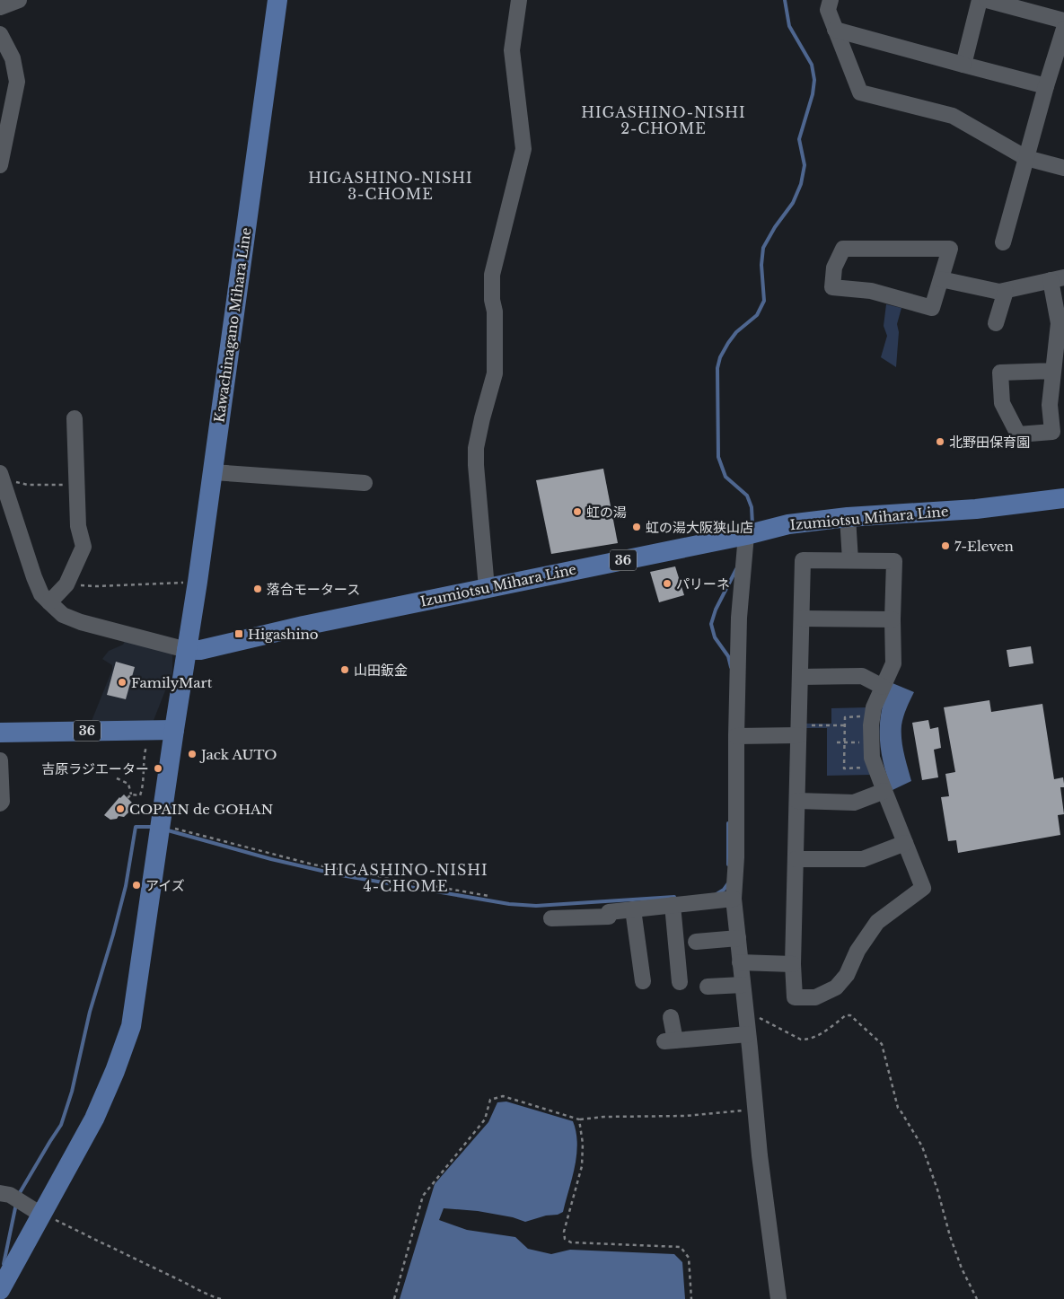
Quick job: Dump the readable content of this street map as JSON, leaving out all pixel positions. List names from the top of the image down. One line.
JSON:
{"streets":{"main road":["Kawachinagano Mihara Line","Izumiotsu Mihara Line","36"]},"crossings":[["Kawachinagano Mihara Line","Izumiotsu Mihara Line"]],"districts":["HIGASHINO-NISHI 2-CHOME","HIGASHINO-NISHI 3-CHOME","HIGASHINO-NISHI 4-CHOME"],"places":{"other":["北野田保育園","虹の湯","虹の湯大阪狭山店","7-Eleven","パリーネ","落合モータース","山田鈑金","FamilyMart","Jack AUTO","吉原ラジエーター","COPAIN de GOHAN","アイズ"],"transit":["Higashino"]}}
